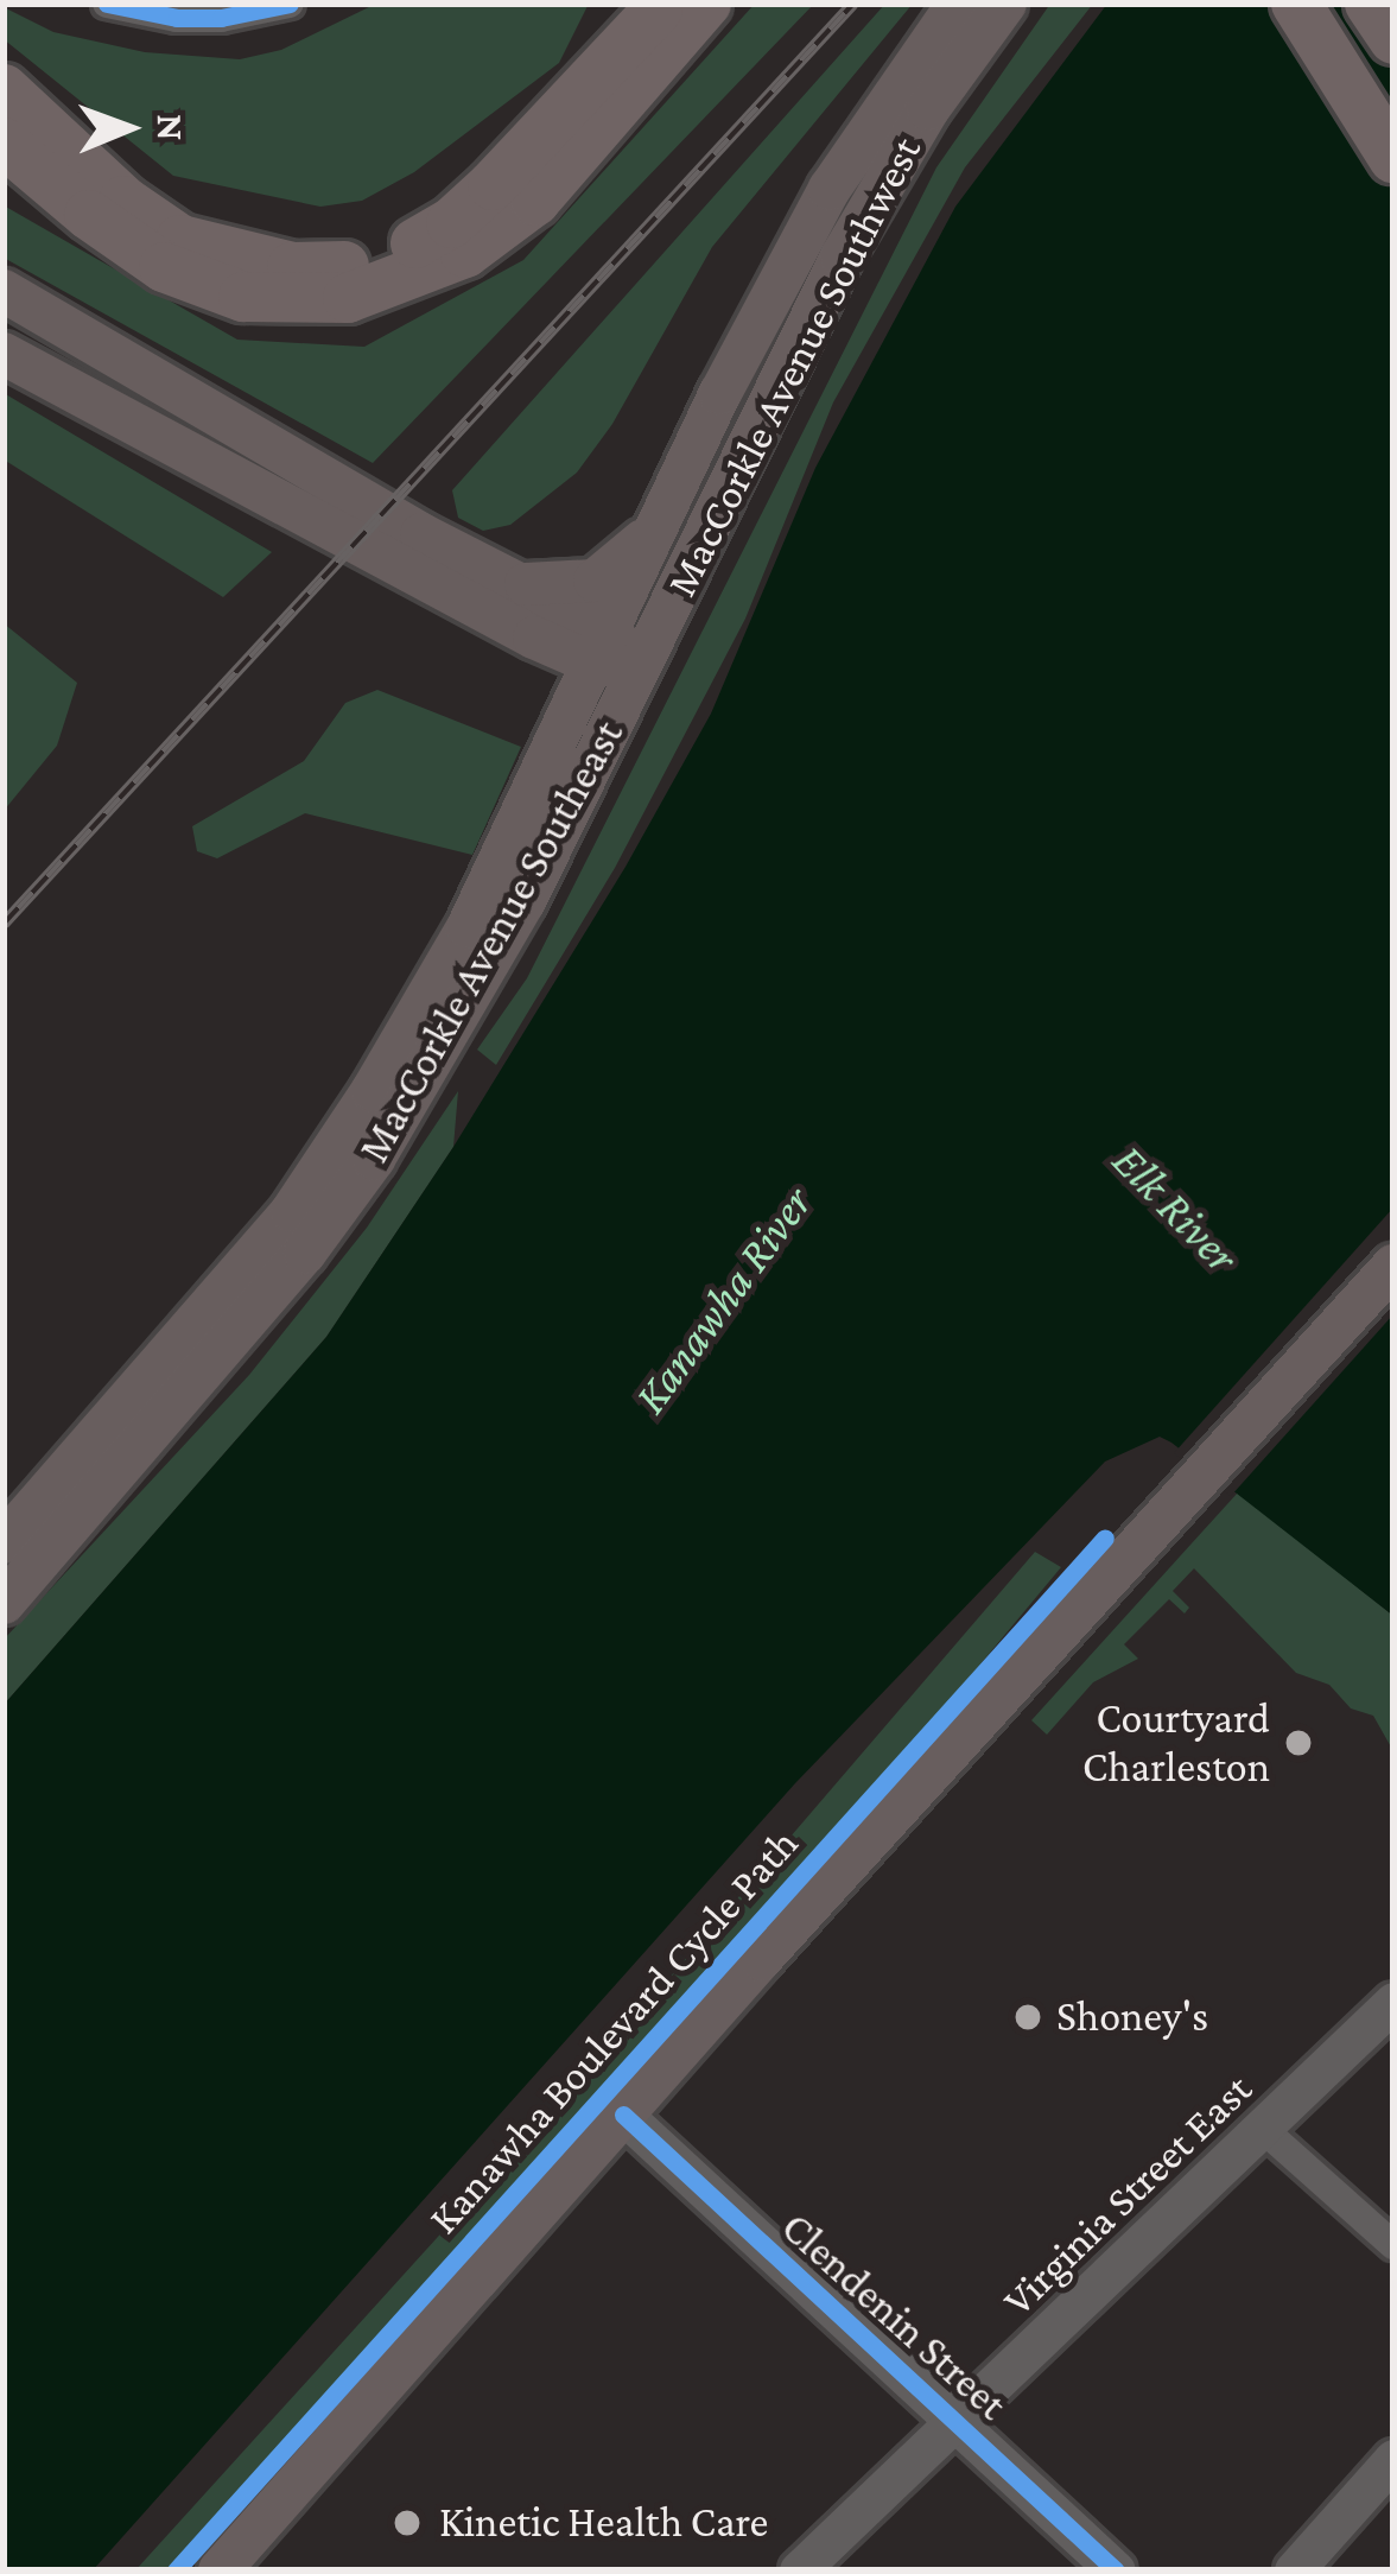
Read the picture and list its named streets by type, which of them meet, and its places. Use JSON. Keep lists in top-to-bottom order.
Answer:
{
  "streets": {
    "main road": [
      "MacCorkle Avenue Southwest",
      "MacCorkle Avenue Southeast",
      "Virginia Street East",
      "Clendenin Street"
    ],
    "cycle path": ["Kanawha Boulevard Cycle Path"]
  },
  "crossings": [
    ["MacCorkle Avenue Southwest", "MacCorkle Avenue Southeast"],
    ["Virginia Street East", "Clendenin Street"]
  ],
  "water": ["Elk River", "Kanawha River"],
  "places": ["Courtyard Charleston", "Shoney's", "Kinetic Health Care"],
  "north": "right"
}
